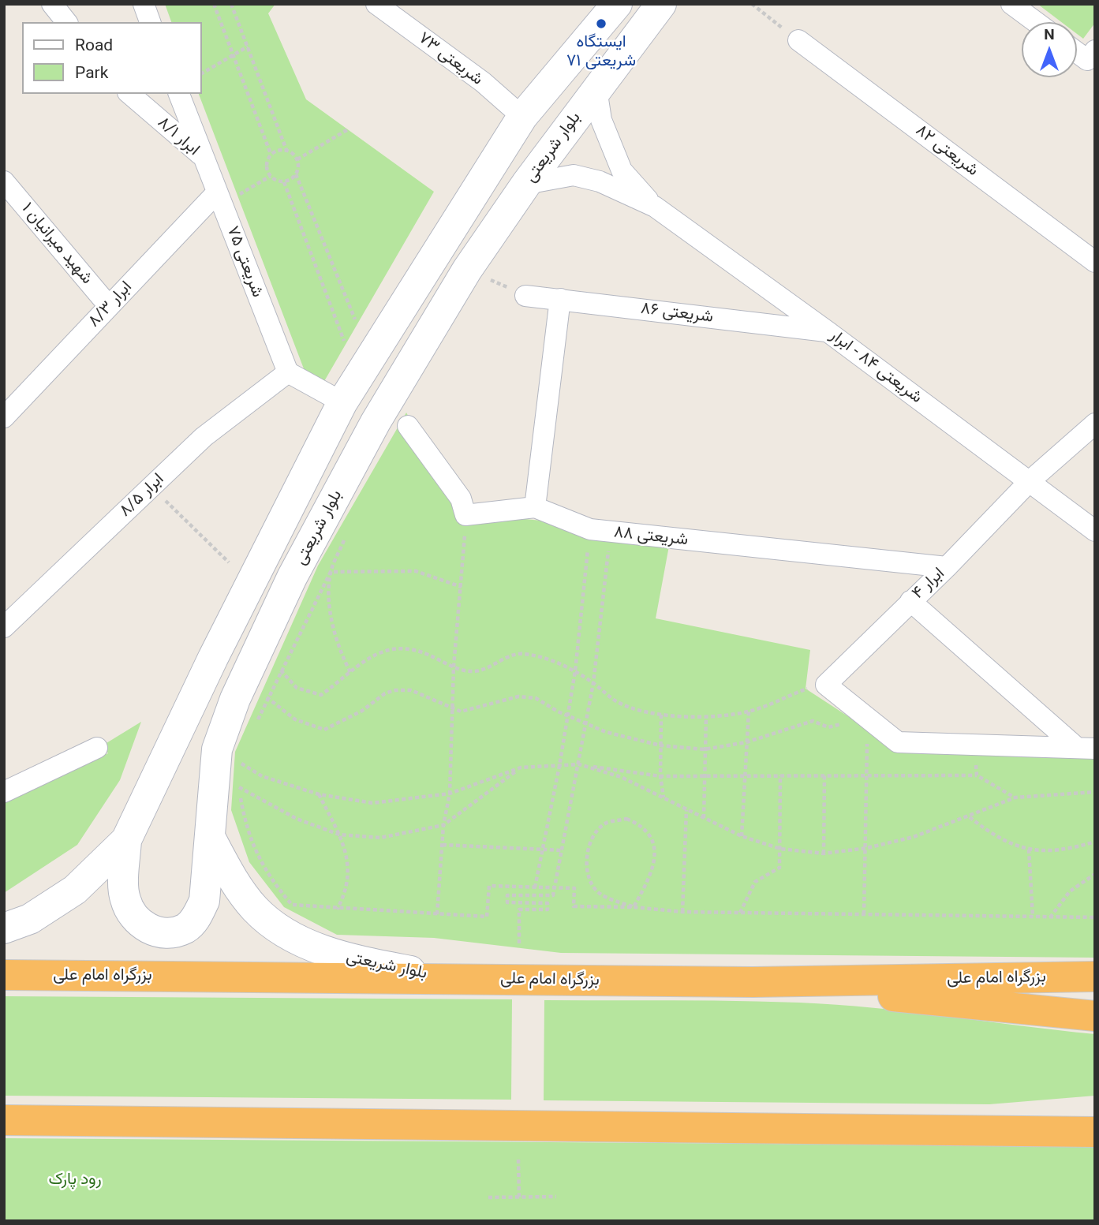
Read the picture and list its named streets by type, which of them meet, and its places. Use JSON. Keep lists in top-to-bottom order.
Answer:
{
  "streets": {
    "highway": ["بزرگراه امام علی"],
    "main road": ["بلوار شریعتی"],
    "street": [
      "شریعتی ۷۳",
      "ابرار ۸/۱",
      "شریعتی ۸۲",
      "شهید میرانیان ۱",
      "شریعتی ۷۵",
      "ابرار ۸/۳",
      "شریعتی ۸۶",
      "شریعتی ۸۴ - ابرار",
      "ابرار ۸/۵",
      "شریعتی ۸۸",
      "ابرار ۴"
    ]
  },
  "crossings": [
    ["شریعتی ۷۳", "بلوار شریعتی"],
    ["ابرار ۸/۱", "شریعتی ۷۵"],
    ["بلوار شریعتی", "بزرگراه امام علی"],
    ["شهید میرانیان ۱", "ابرار ۸/۳"],
    ["شریعتی ۷۵", "ابرار ۸/۳"],
    ["شریعتی ۷۵", "ابرار ۸/۵"],
    ["شریعتی ۸۶", "شریعتی ۸۴ - ابرار"],
    ["شریعتی ۸۴ - ابرار", "ابرار ۴"],
    ["شریعتی ۸۸", "ابرار ۴"]
  ],
  "parks": ["رود پارک"],
  "places": ["ایستگاه شریعتی ۷۱"],
  "legend": ["Road", "Park"],
  "north": "top"
}
